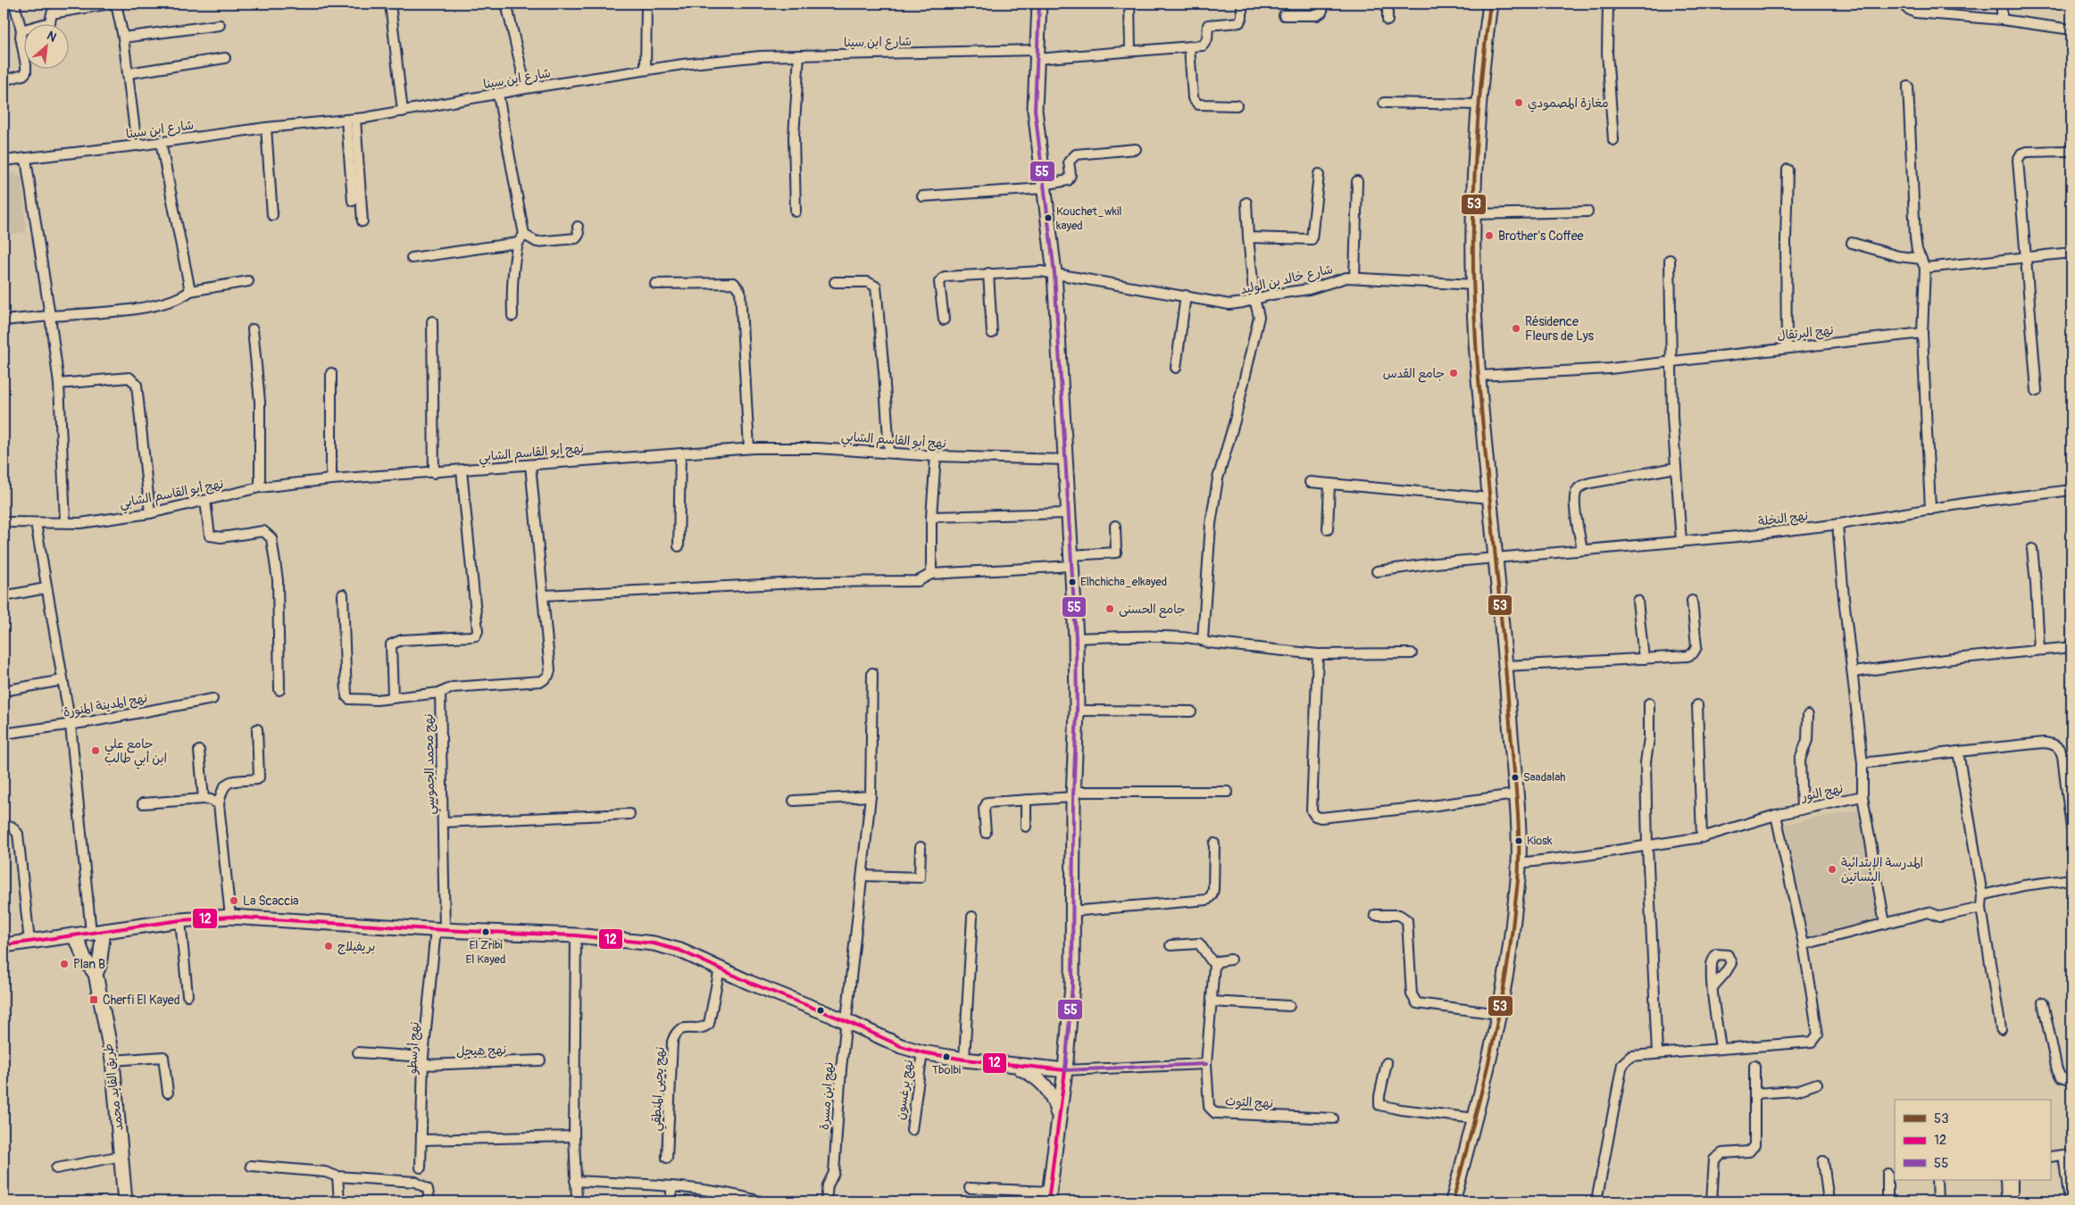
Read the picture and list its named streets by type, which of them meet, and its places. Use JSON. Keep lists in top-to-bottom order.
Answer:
{
  "streets": {
    "street": [
      "شارع ابن سينا",
      "شارع خالد بن الوليد",
      "نهج البرتقال",
      "نهج أبو القاسم الشابي",
      "نهج النخلة",
      "نهج المدينة المنورة",
      "نهج محمد الجموسي",
      "نهج النور",
      "نهج أرسطو",
      "نهج هيجل",
      "طريق القايد محمد",
      "نهج يحيى المنطقي",
      "نهج برغسون",
      "نهج ابن مسرة",
      "نهج التوت"
    ]
  },
  "crossings": [
    ["نهج النخلة", "نهج النور"],
    ["نهج محمد الجموسي", "نهج أرسطو"],
    ["نهج أرسطو", "نهج هيجل"]
  ],
  "places": {
    "other": [
      "مغازة المصمودي",
      "Kouchet_wkil kayed",
      "Brother's Coffee",
      "Résidence Fleurs de Lys",
      "جامع القدس",
      "Elhchicha_elkayed",
      "جامع الحسنى",
      "جامع علي ابن أبي طالب",
      "Saadalah",
      "Kiosk",
      "المدرسة الإبتدائية البساتين",
      "La Scaccia",
      "El Zribi El Kayed",
      "بريفيلاج",
      "Plan B",
      "Tbolbi"
    ],
    "transit": ["Cherfi El Kayed"]
  },
  "lines": ["transit line 53", "transit line 55", "transit line 12"],
  "legend": ["53", "12", "55"],
  "north": "top right"
}
